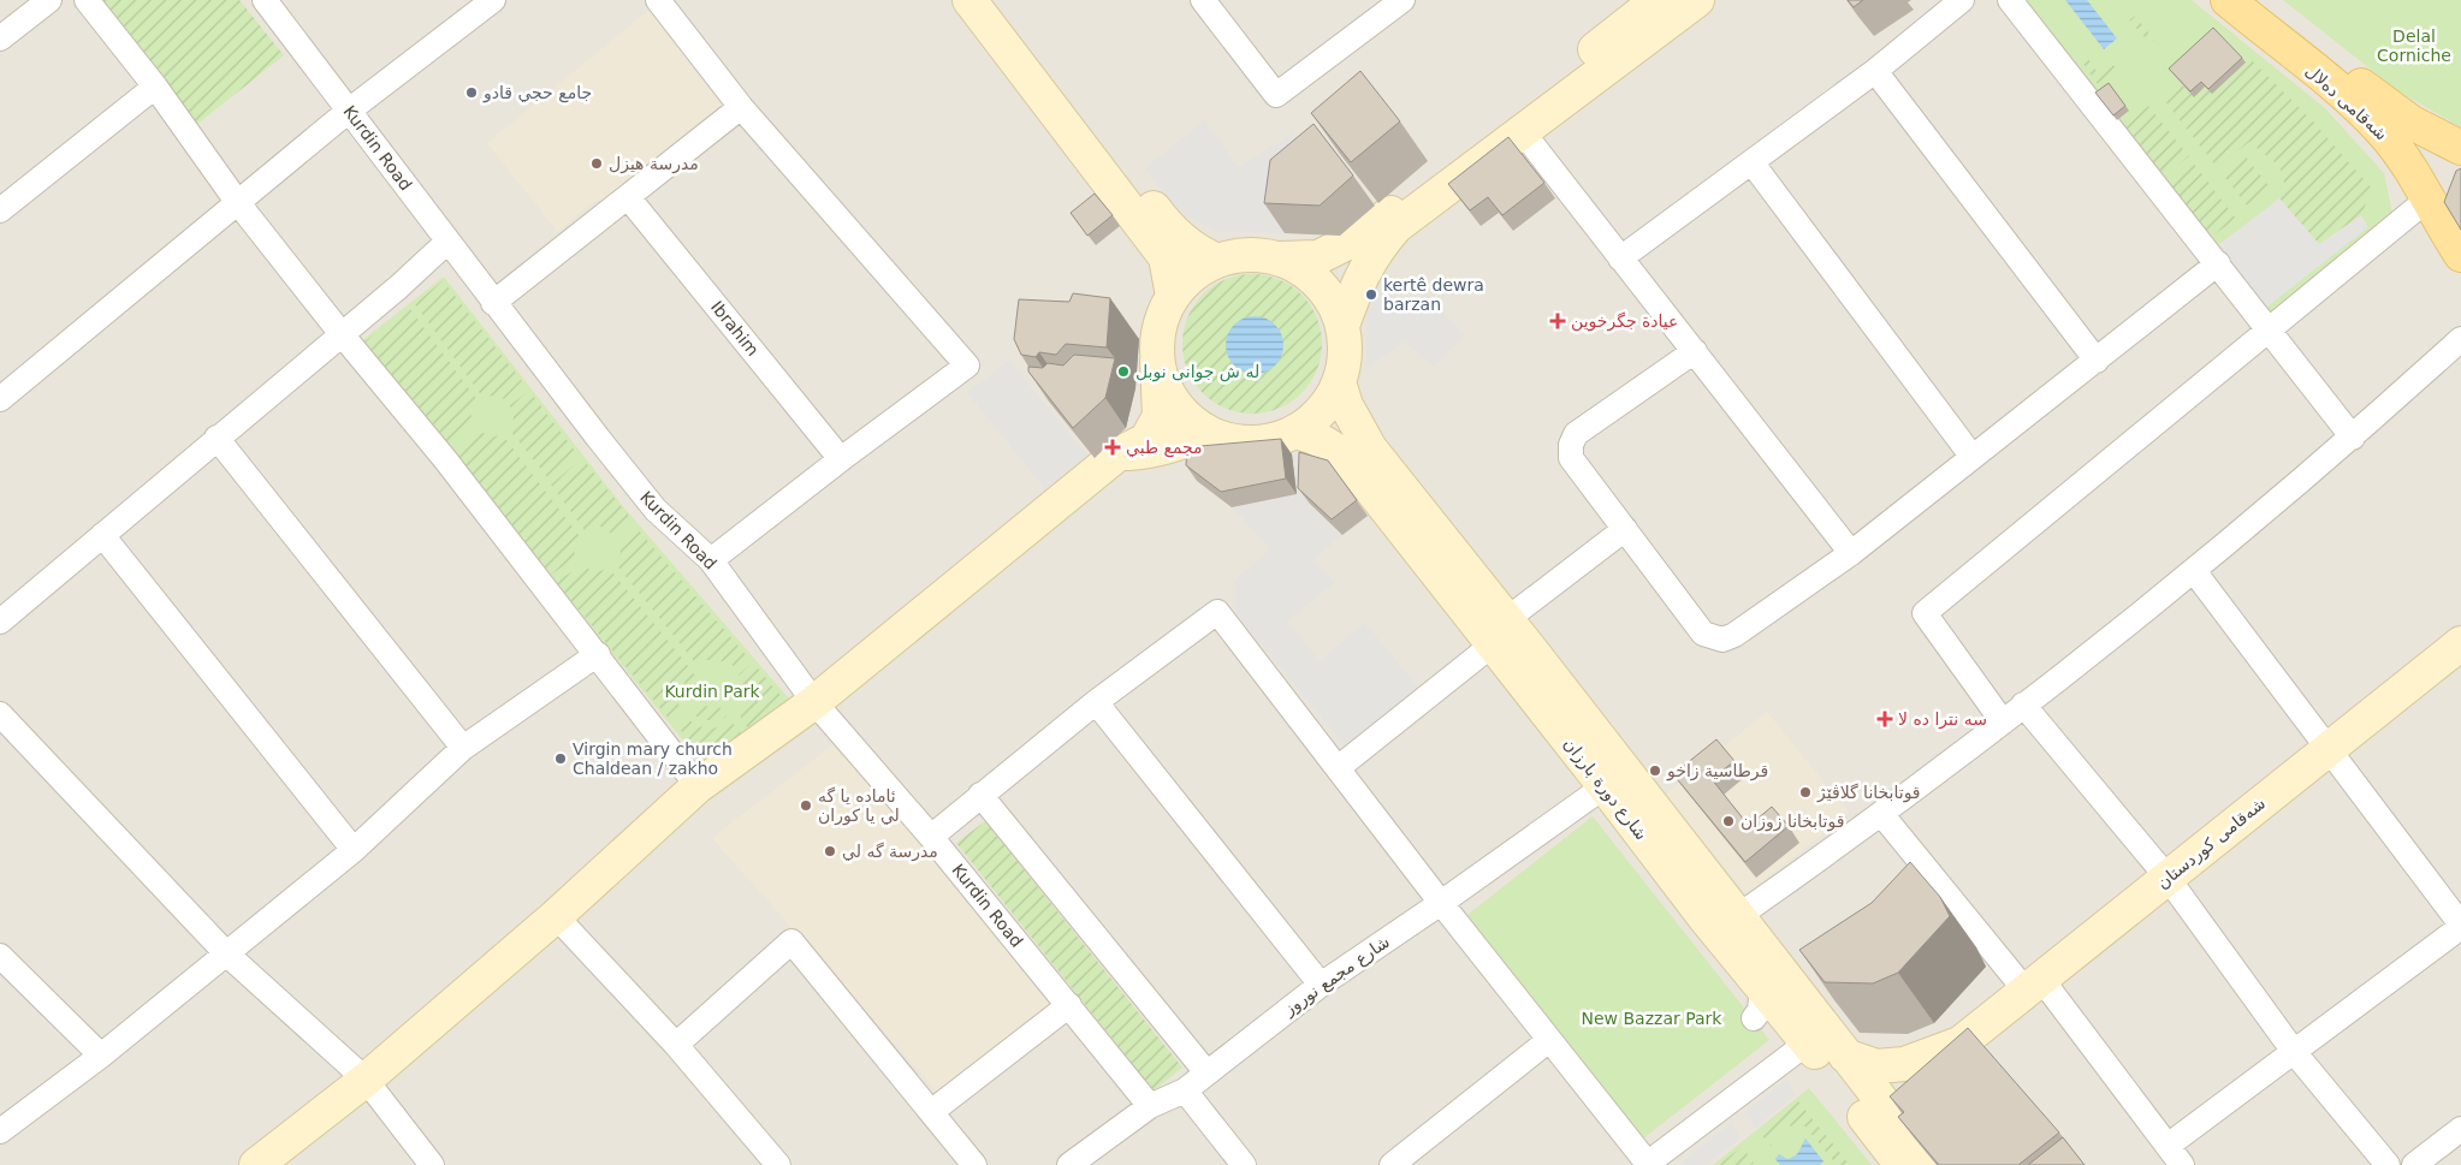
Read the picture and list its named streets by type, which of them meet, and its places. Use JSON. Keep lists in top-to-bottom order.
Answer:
{
  "streets": {
    "main road": ["شەقامی دەلال", "شارع دورة بارزان", "شەقامی کوردستان"],
    "street": ["Kurdin Road", "Ibrahim", "شارع مجمع نوروز"]
  },
  "crossings": [
    ["Kurdin Road", "شارع مجمع نوروز"],
    ["شارع دورة بارزان", "شەقامی کوردستان"],
    ["شارع دورة بارزان", "شارع مجمع نوروز"]
  ],
  "parks": ["Delal Corniche", "Kurdin Park", "New Bazzar Park"],
  "places": {
    "other": [
      "جامع حجي قادو",
      "مدرسة هيزل",
      "kertê dewra barzan",
      "له ش جوانى نوبل",
      "Virgin mary church Chaldean / zakho",
      "قرطاسية زاخو",
      "قوتابخانا گلاڤێژ",
      "ئاماده يا گه لي يا كوران",
      "قوتابخانا زوزان",
      "مدرسة گه لي"
    ],
    "health": ["عيادة جگرخوين", "مجمع طبي", "سه نترا ده لا"]
  }
}
